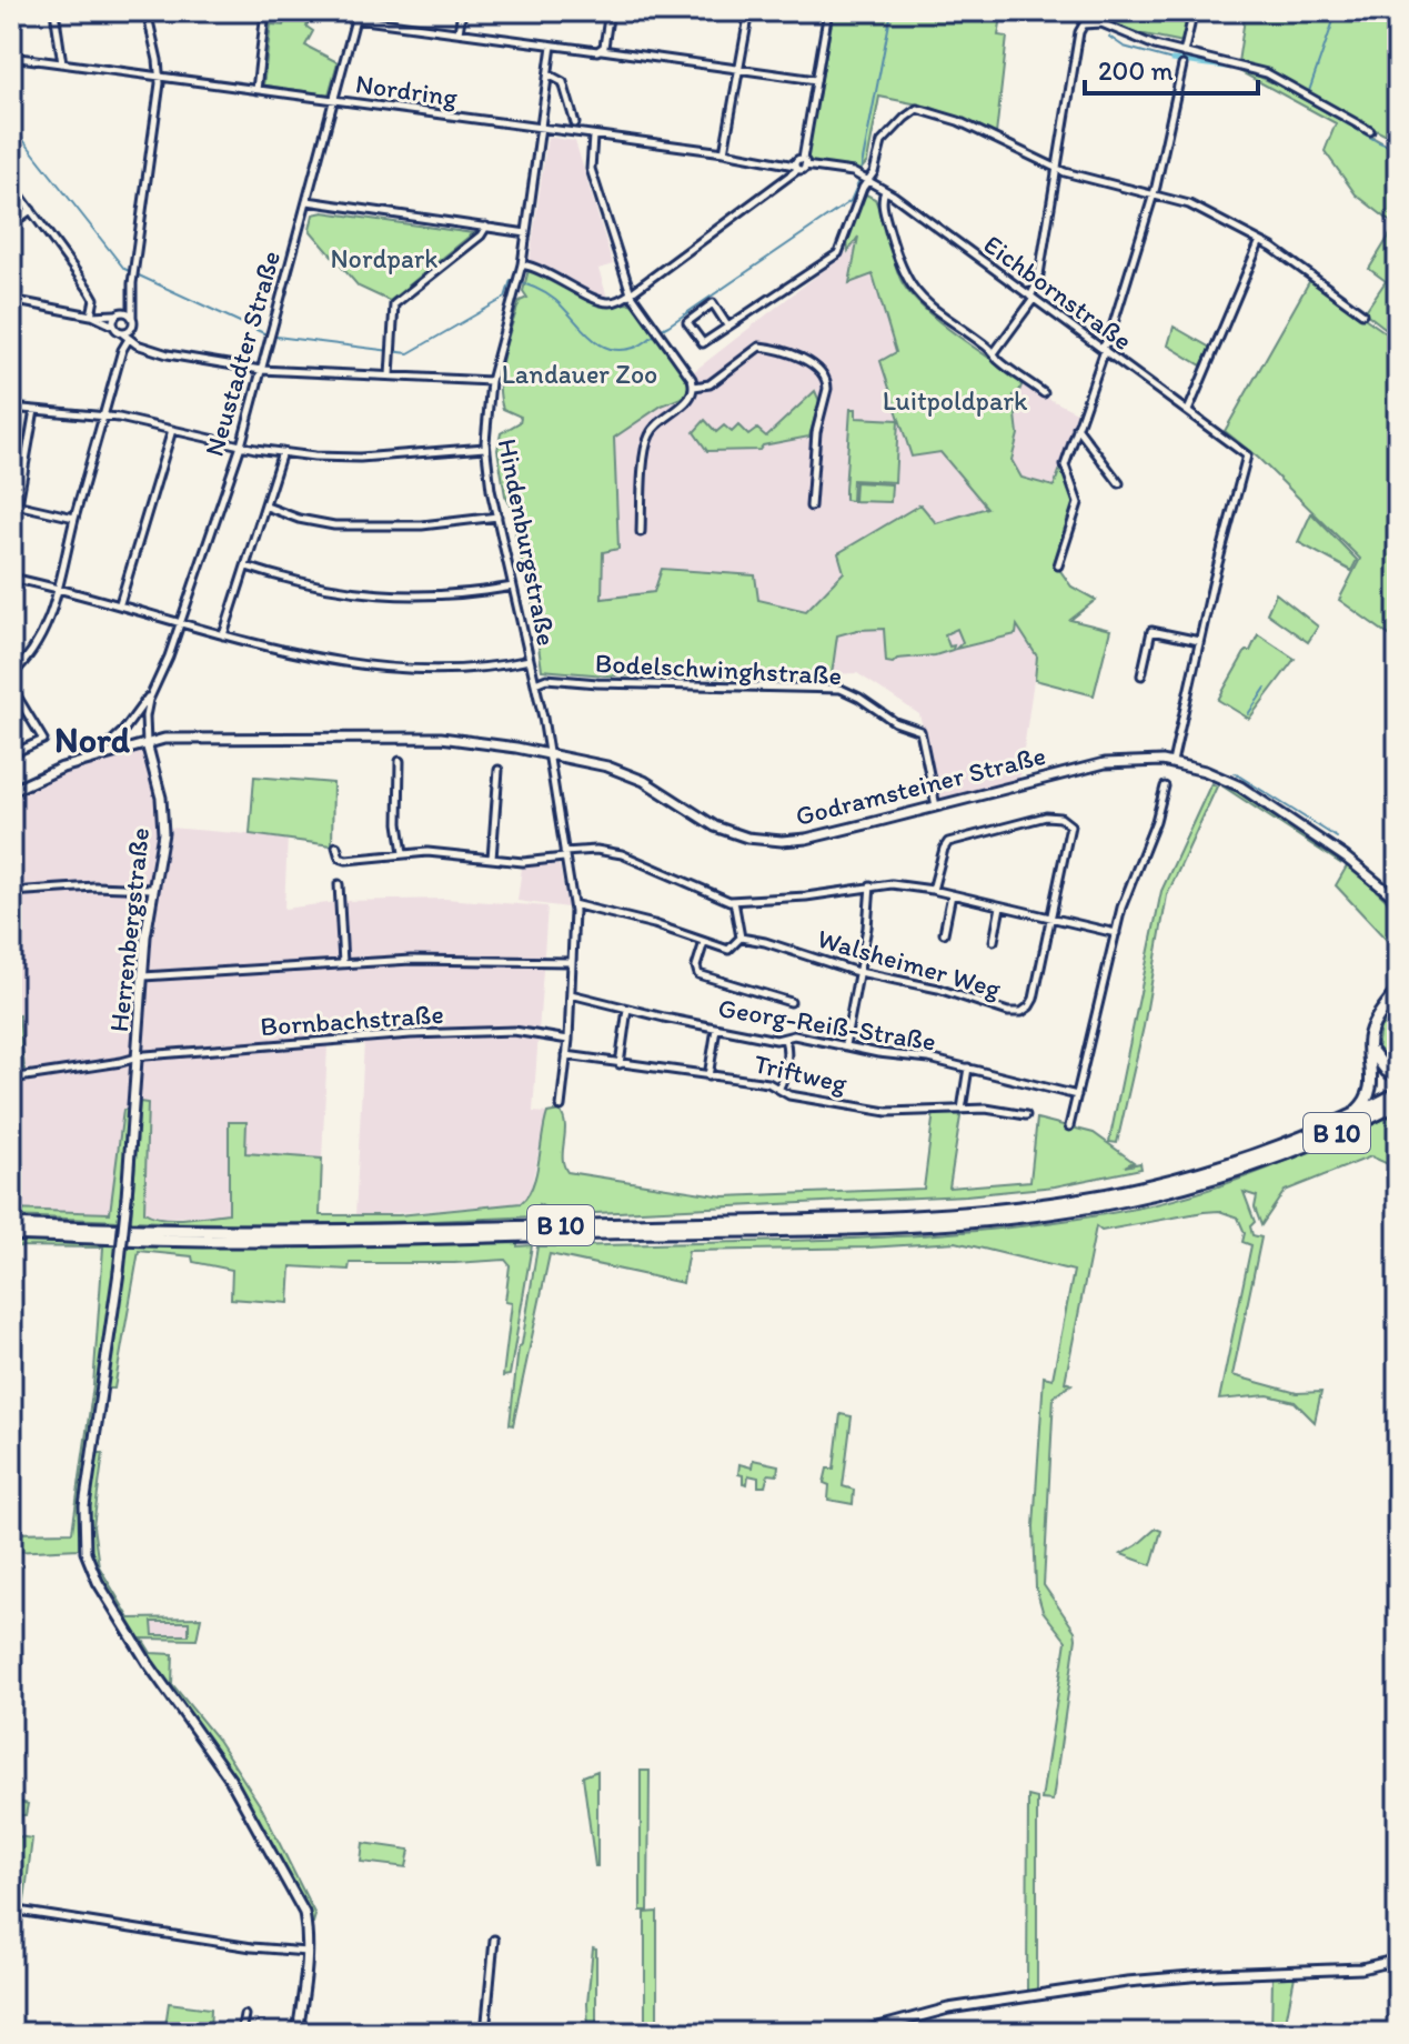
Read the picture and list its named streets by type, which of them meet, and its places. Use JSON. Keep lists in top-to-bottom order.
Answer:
{
  "streets": {
    "highway": ["B 10"],
    "street": [
      "Nordring",
      "Eichbornstraße",
      "Neustadter Straße",
      "Hindenburgstraße",
      "Bodelschwinghstraße",
      "Godramsteiner Straße",
      "Herrenbergstraße",
      "Walsheimer Weg",
      "Bornbachstraße",
      "Georg-Reiß-Straße",
      "Triftweg"
    ]
  },
  "crossings": [
    ["Nordring", "Neustadter Straße"],
    ["Nordring", "Hindenburgstraße"],
    ["Neustadter Straße", "Godramsteiner Straße"],
    ["Neustadter Straße", "Herrenbergstraße"],
    ["Hindenburgstraße", "Bodelschwinghstraße"],
    ["Hindenburgstraße", "Godramsteiner Straße"],
    ["Hindenburgstraße", "Bornbachstraße"],
    ["Hindenburgstraße", "Georg-Reiß-Straße"],
    ["Hindenburgstraße", "Triftweg"],
    ["Bodelschwinghstraße", "Godramsteiner Straße"],
    ["Godramsteiner Straße", "Herrenbergstraße"],
    ["Herrenbergstraße", "Bornbachstraße"]
  ],
  "districts": ["Nord"],
  "parks": ["Nordpark", "Landauer Zoo", "Luitpoldpark"],
  "scale_bar": "200 m"
}
